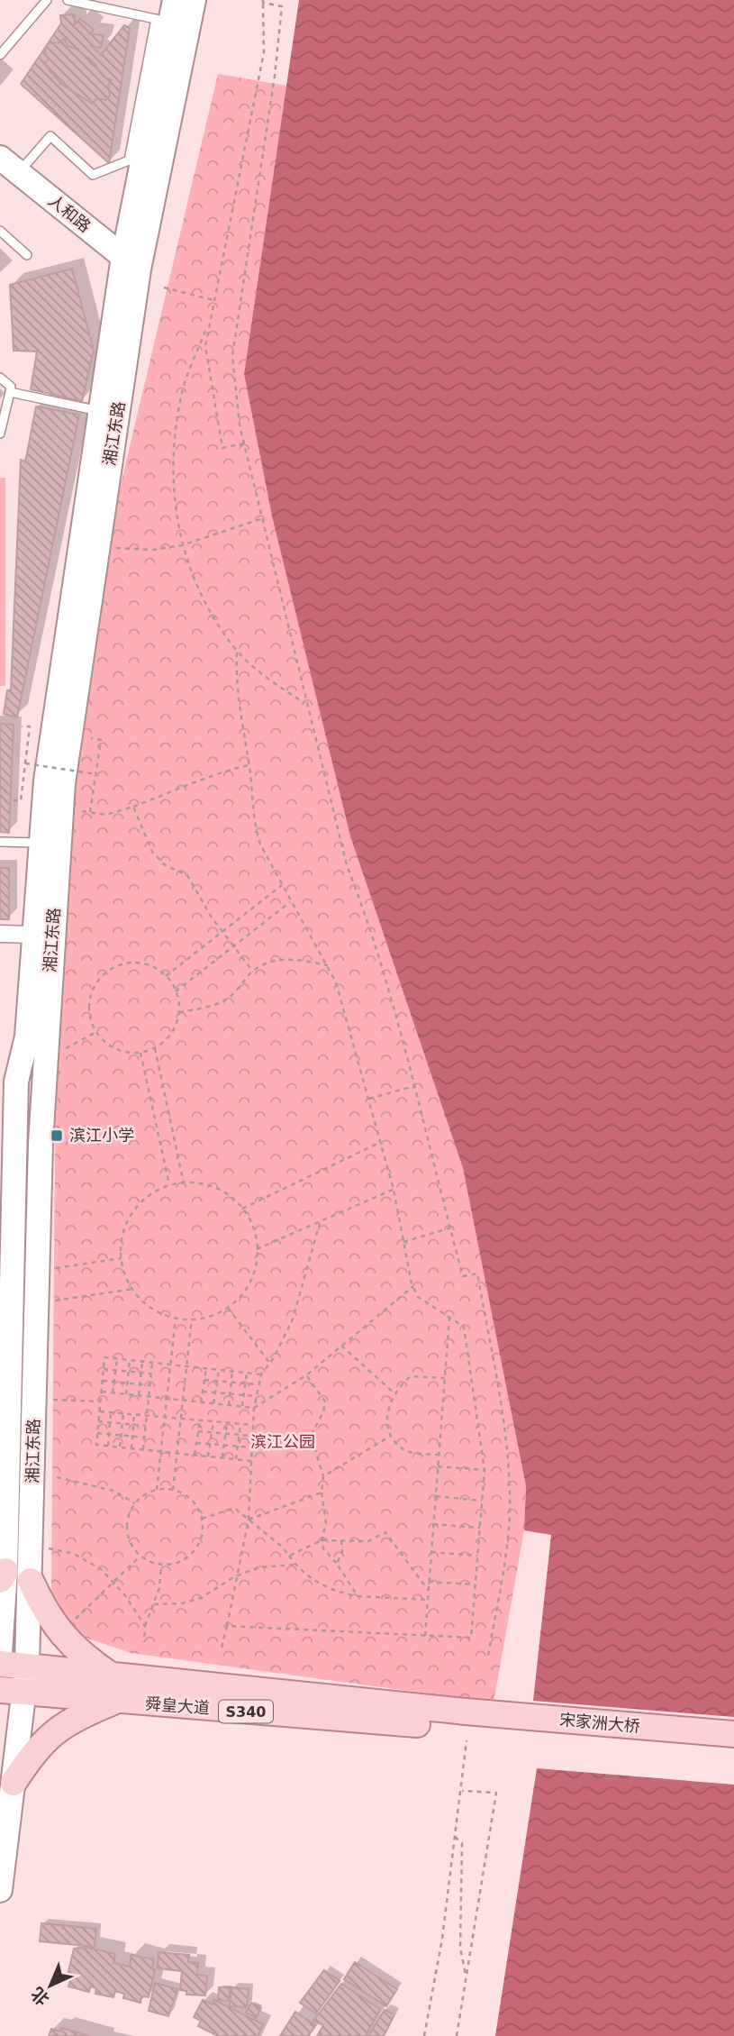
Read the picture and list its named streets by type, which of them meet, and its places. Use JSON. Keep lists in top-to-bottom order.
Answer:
{
  "streets": {
    "main road": [
      "人和路",
      "湘江东路",
      "舜皇大道",
      "S340",
      "宋家洲大桥"
    ]
  },
  "crossings": [
    ["人和路", "湘江东路"],
    ["湘江东路", "舜皇大道"],
    ["舜皇大道", "宋家洲大桥"]
  ],
  "parks": ["滨江公园"],
  "places": {
    "transit": ["滨江小学"]
  },
  "north": "bottom left"
}
